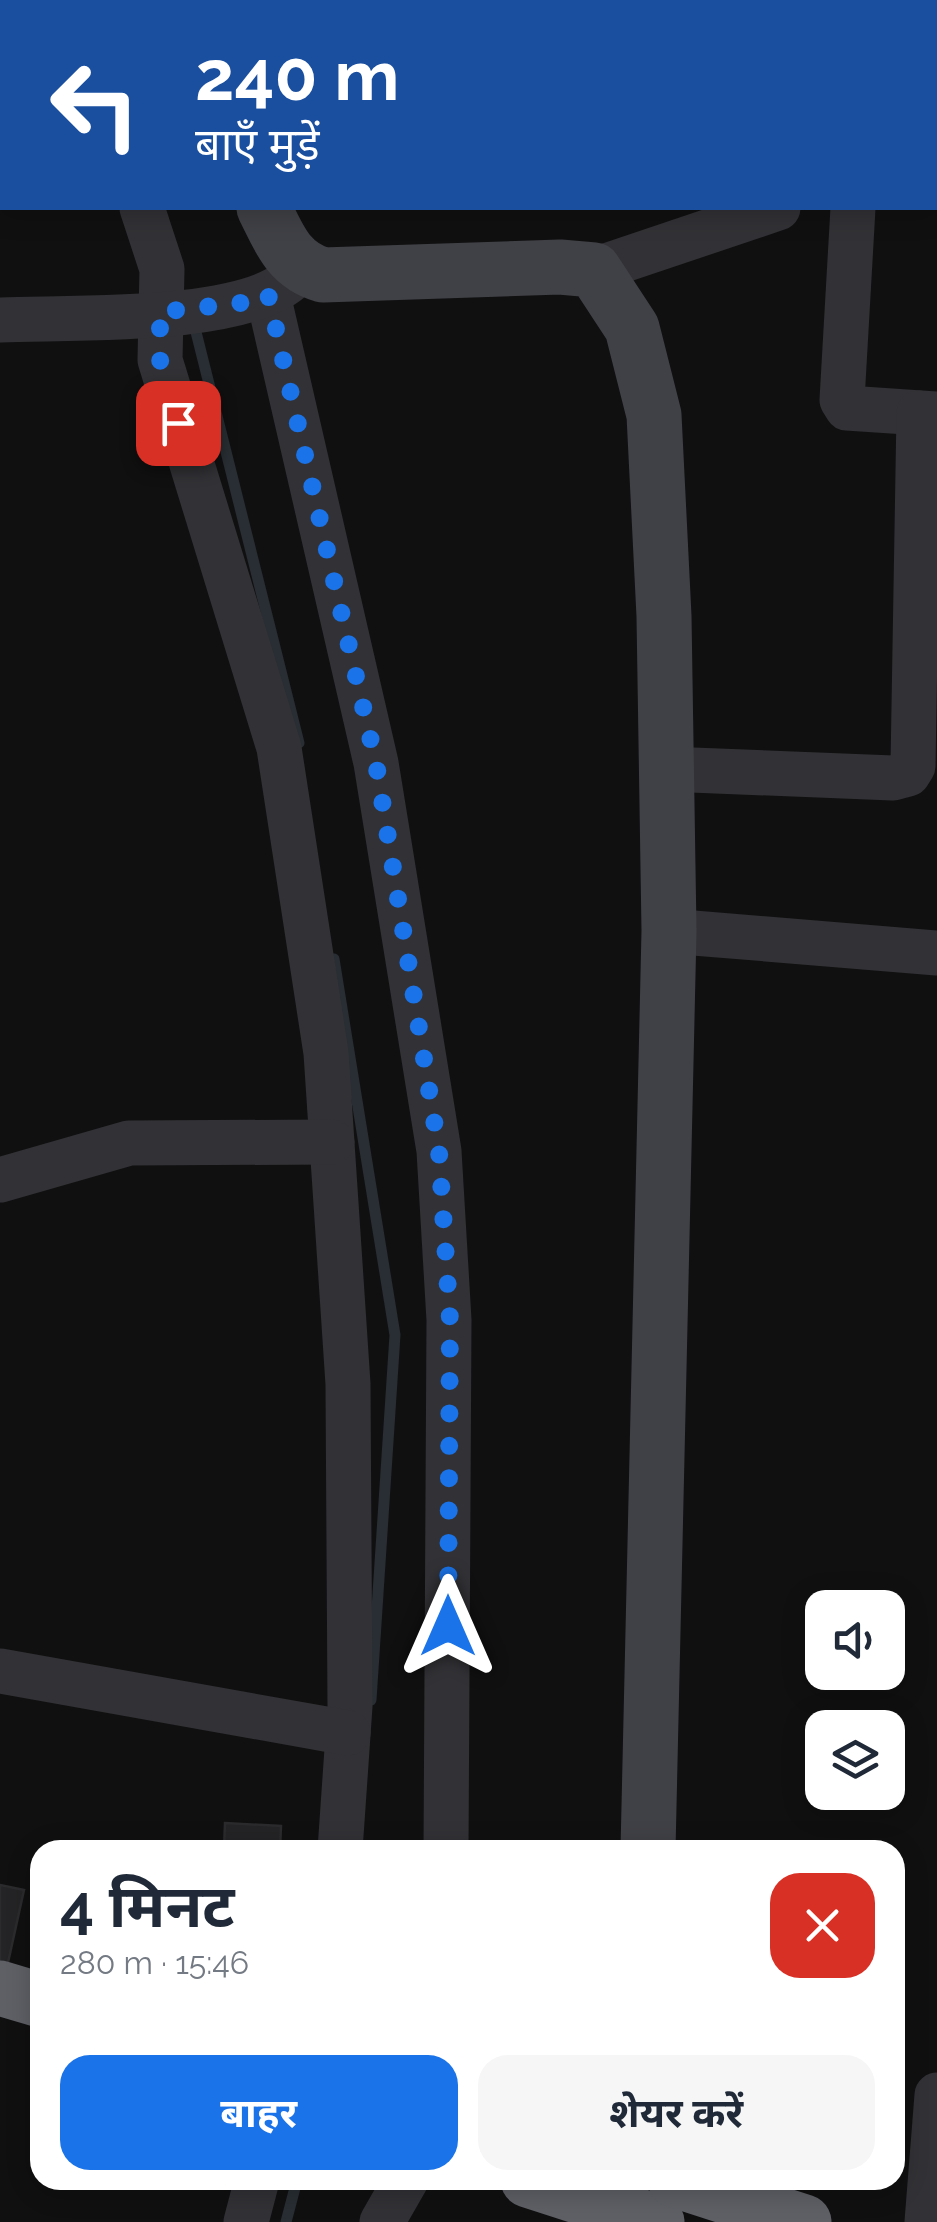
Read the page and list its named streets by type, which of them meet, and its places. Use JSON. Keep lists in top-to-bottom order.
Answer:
{
  "page": {
    "turn": ["240 m", "बाएँ मुड़ें"],
    "heading": ["4 मिनट", "280 m · 15:46"],
    "buttons": ["बाहर", "शेयर करें"]
  }
}
